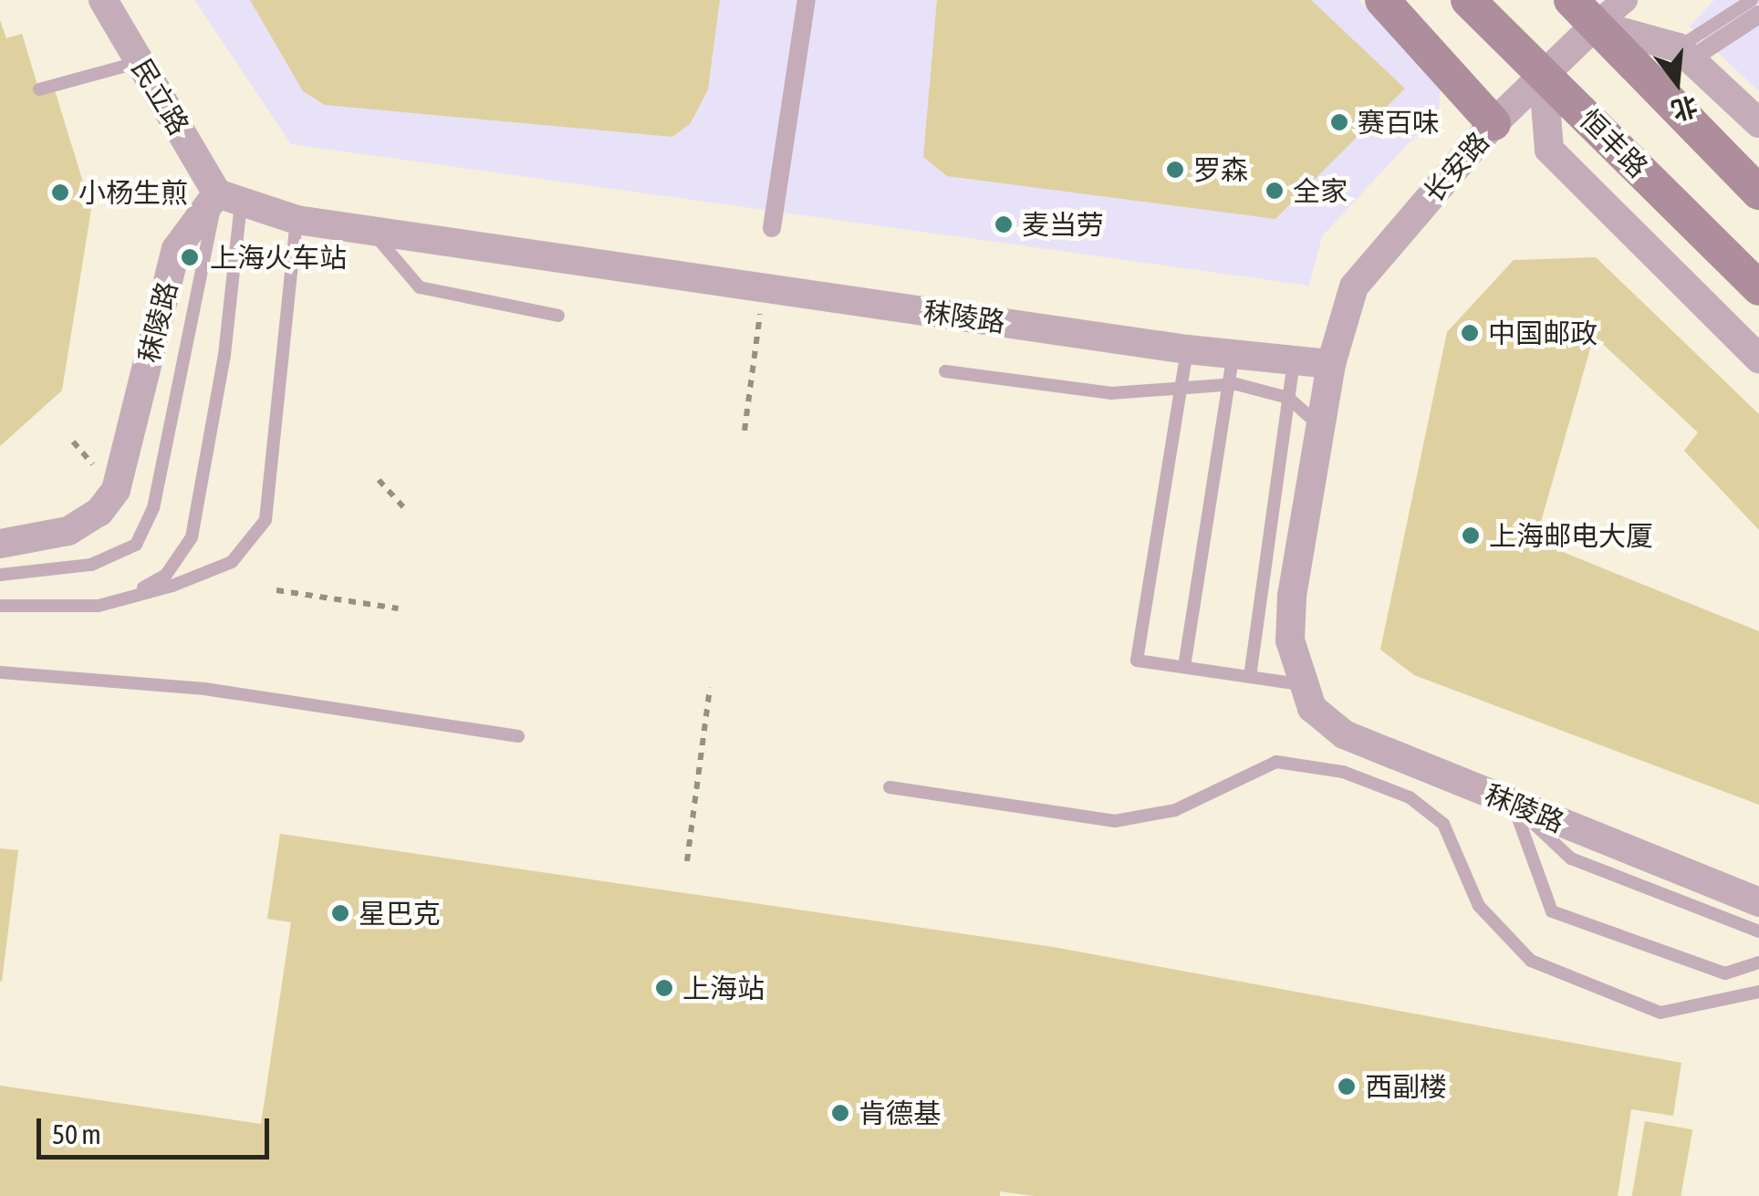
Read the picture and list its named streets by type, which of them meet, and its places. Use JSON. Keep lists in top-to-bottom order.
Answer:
{
  "streets": {
    "main road": ["恒丰路"],
    "street": ["民立路", "长安路", "秣陵路"]
  },
  "crossings": [
    ["民立路", "秣陵路"],
    ["恒丰路", "长安路"],
    ["长安路", "秣陵路"]
  ],
  "places": [
    "赛百味",
    "罗森",
    "全家",
    "小杨生煎",
    "麦当劳",
    "上海火车站",
    "中国邮政",
    "上海邮电大厦",
    "星巴克",
    "上海站",
    "西副楼",
    "肯德基"
  ],
  "scale_bar": "50 m",
  "north": "bottom"
}
